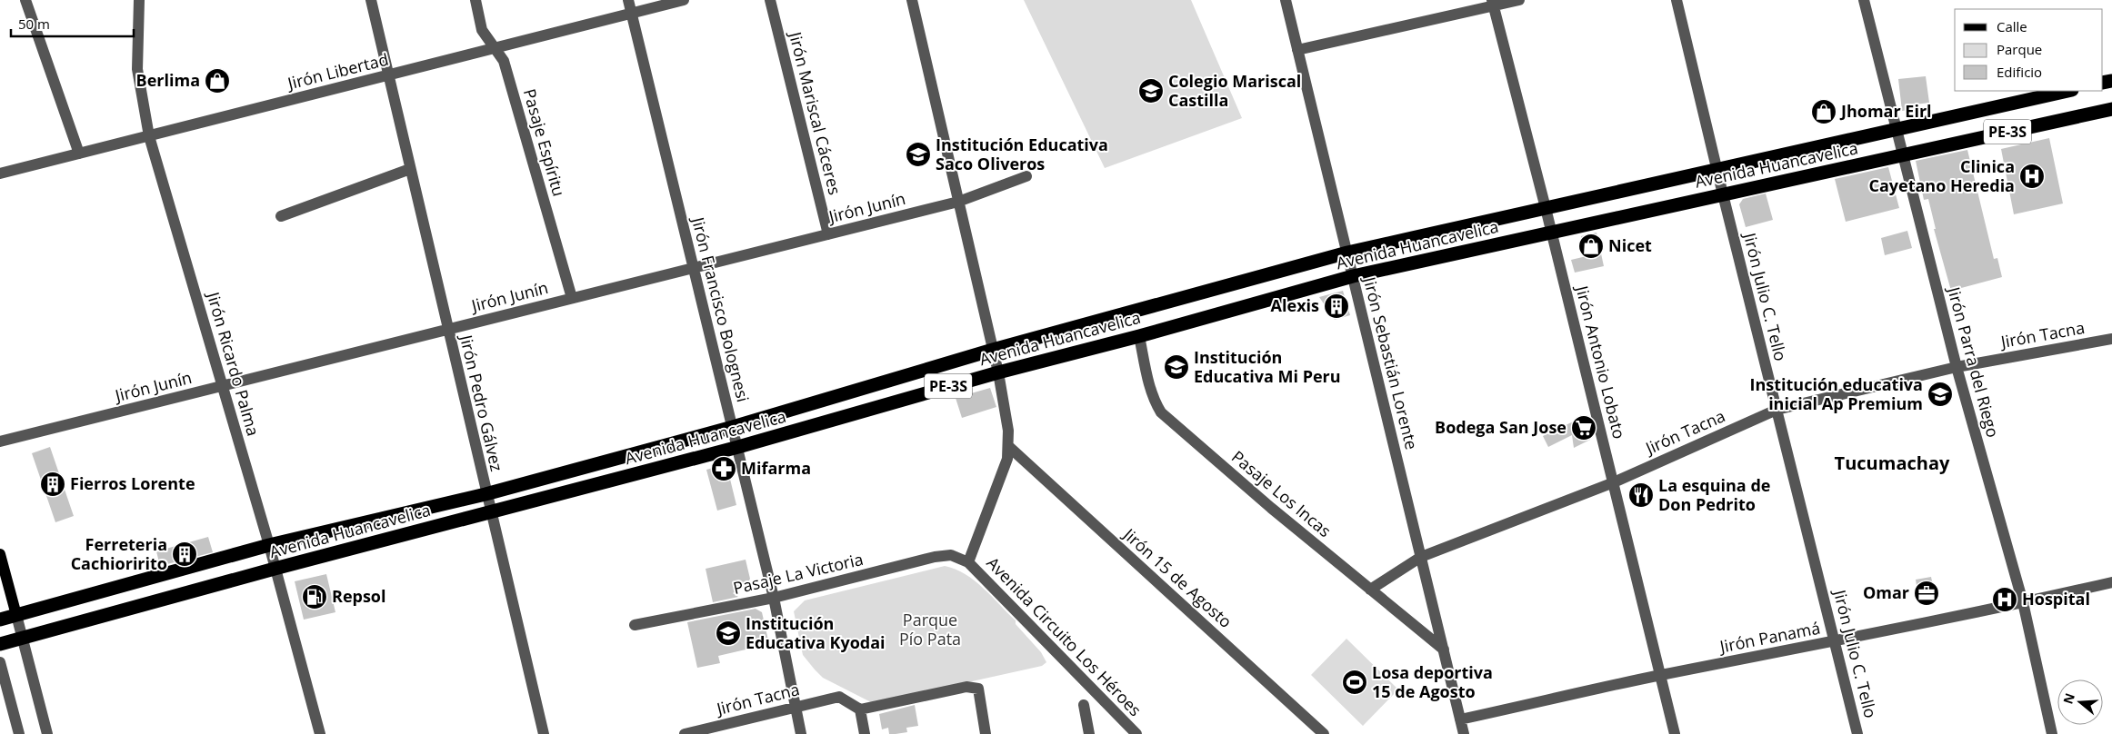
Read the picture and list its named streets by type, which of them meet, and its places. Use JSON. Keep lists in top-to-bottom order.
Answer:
{
  "streets": {
    "highway": ["PE-3S", "Avenida Huancavelica"],
    "street": [
      "Jirón Libertad",
      "Jirón Mariscal Cáceres",
      "Pasaje Espíritu",
      "Jirón Junín",
      "Jirón Julio C. Tello",
      "Jirón Francisco Bolognesi",
      "Jirón Tacna",
      "Jirón Antonio Lobato",
      "Jirón Parra del Riego",
      "Jirón Sebastián Lorente",
      "Jirón Ricardo Palma",
      "Jirón Pedro Gálvez",
      "Pasaje Los Incas",
      "Pasaje La Victoria",
      "Jirón 15 de Agosto",
      "Avenida Circuito Los Héroes",
      "Jirón Panamá"
    ]
  },
  "crossings": [
    ["Jirón Libertad", "Pasaje Espíritu"],
    ["Jirón Libertad", "Jirón Francisco Bolognesi"],
    ["Jirón Libertad", "Jirón Ricardo Palma"],
    ["Jirón Libertad", "Jirón Pedro Gálvez"],
    ["Jirón Mariscal Cáceres", "Jirón Junín"],
    ["Pasaje Espíritu", "Jirón Junín"],
    ["Avenida Huancavelica", "Jirón Julio C. Tello"],
    ["Avenida Huancavelica", "Jirón Francisco Bolognesi"],
    ["Avenida Huancavelica", "Jirón Antonio Lobato"],
    ["Avenida Huancavelica", "Jirón Parra del Riego"],
    ["Avenida Huancavelica", "Jirón Sebastián Lorente"],
    ["Avenida Huancavelica", "Jirón Ricardo Palma"],
    ["Avenida Huancavelica", "Jirón Pedro Gálvez"],
    ["Avenida Huancavelica", "Pasaje Los Incas"],
    ["Jirón Junín", "Jirón Francisco Bolognesi"],
    ["Jirón Junín", "Jirón Ricardo Palma"],
    ["Jirón Junín", "Jirón Pedro Gálvez"],
    ["Jirón Julio C. Tello", "Jirón Tacna"],
    ["Jirón Julio C. Tello", "Jirón Panamá"],
    ["Jirón Francisco Bolognesi", "Jirón Tacna"],
    ["Jirón Francisco Bolognesi", "Pasaje La Victoria"],
    ["Jirón Tacna", "Jirón Antonio Lobato"],
    ["Jirón Tacna", "Jirón Parra del Riego"],
    ["Jirón Tacna", "Jirón Sebastián Lorente"],
    ["Jirón Tacna", "Pasaje Los Incas"],
    ["Jirón Antonio Lobato", "Jirón Panamá"],
    ["Jirón Parra del Riego", "Jirón Panamá"],
    ["Jirón Sebastián Lorente", "Pasaje Los Incas"],
    ["Jirón Sebastián Lorente", "Jirón Panamá"],
    ["Pasaje La Victoria", "Avenida Circuito Los Héroes"]
  ],
  "districts": ["Tucumachay"],
  "parks": ["Parque Pío Pata"],
  "places": {
    "shop": ["Berlima", "Jhomar Eirl", "Nicet"],
    "school or university": [
      "Colegio Mariscal Castilla",
      "Institución Educativa Saco Oliveros",
      "Institución Educativa Mi Peru",
      "Institución educativa inicial Ap Premium",
      "Institución Educativa Kyodai"
    ],
    "hospital": ["Clinica Cayetano Heredia", "Hospital"],
    "building": ["Alexis", "Fierros Lorente", "Ferreteria Cachioririto"],
    "supermarket": ["Bodega San Jose"],
    "pharmacy": ["Mifarma"],
    "restaurant": ["La esquina de Don Pedrito"],
    "office": ["Omar"],
    "fuel station": ["Repsol"],
    "sports": ["Losa deportiva 15 de Agosto"]
  },
  "legend": ["Calle", "Parque", "Edificio"],
  "scale_bar": "50 m",
  "north": "left"
}
